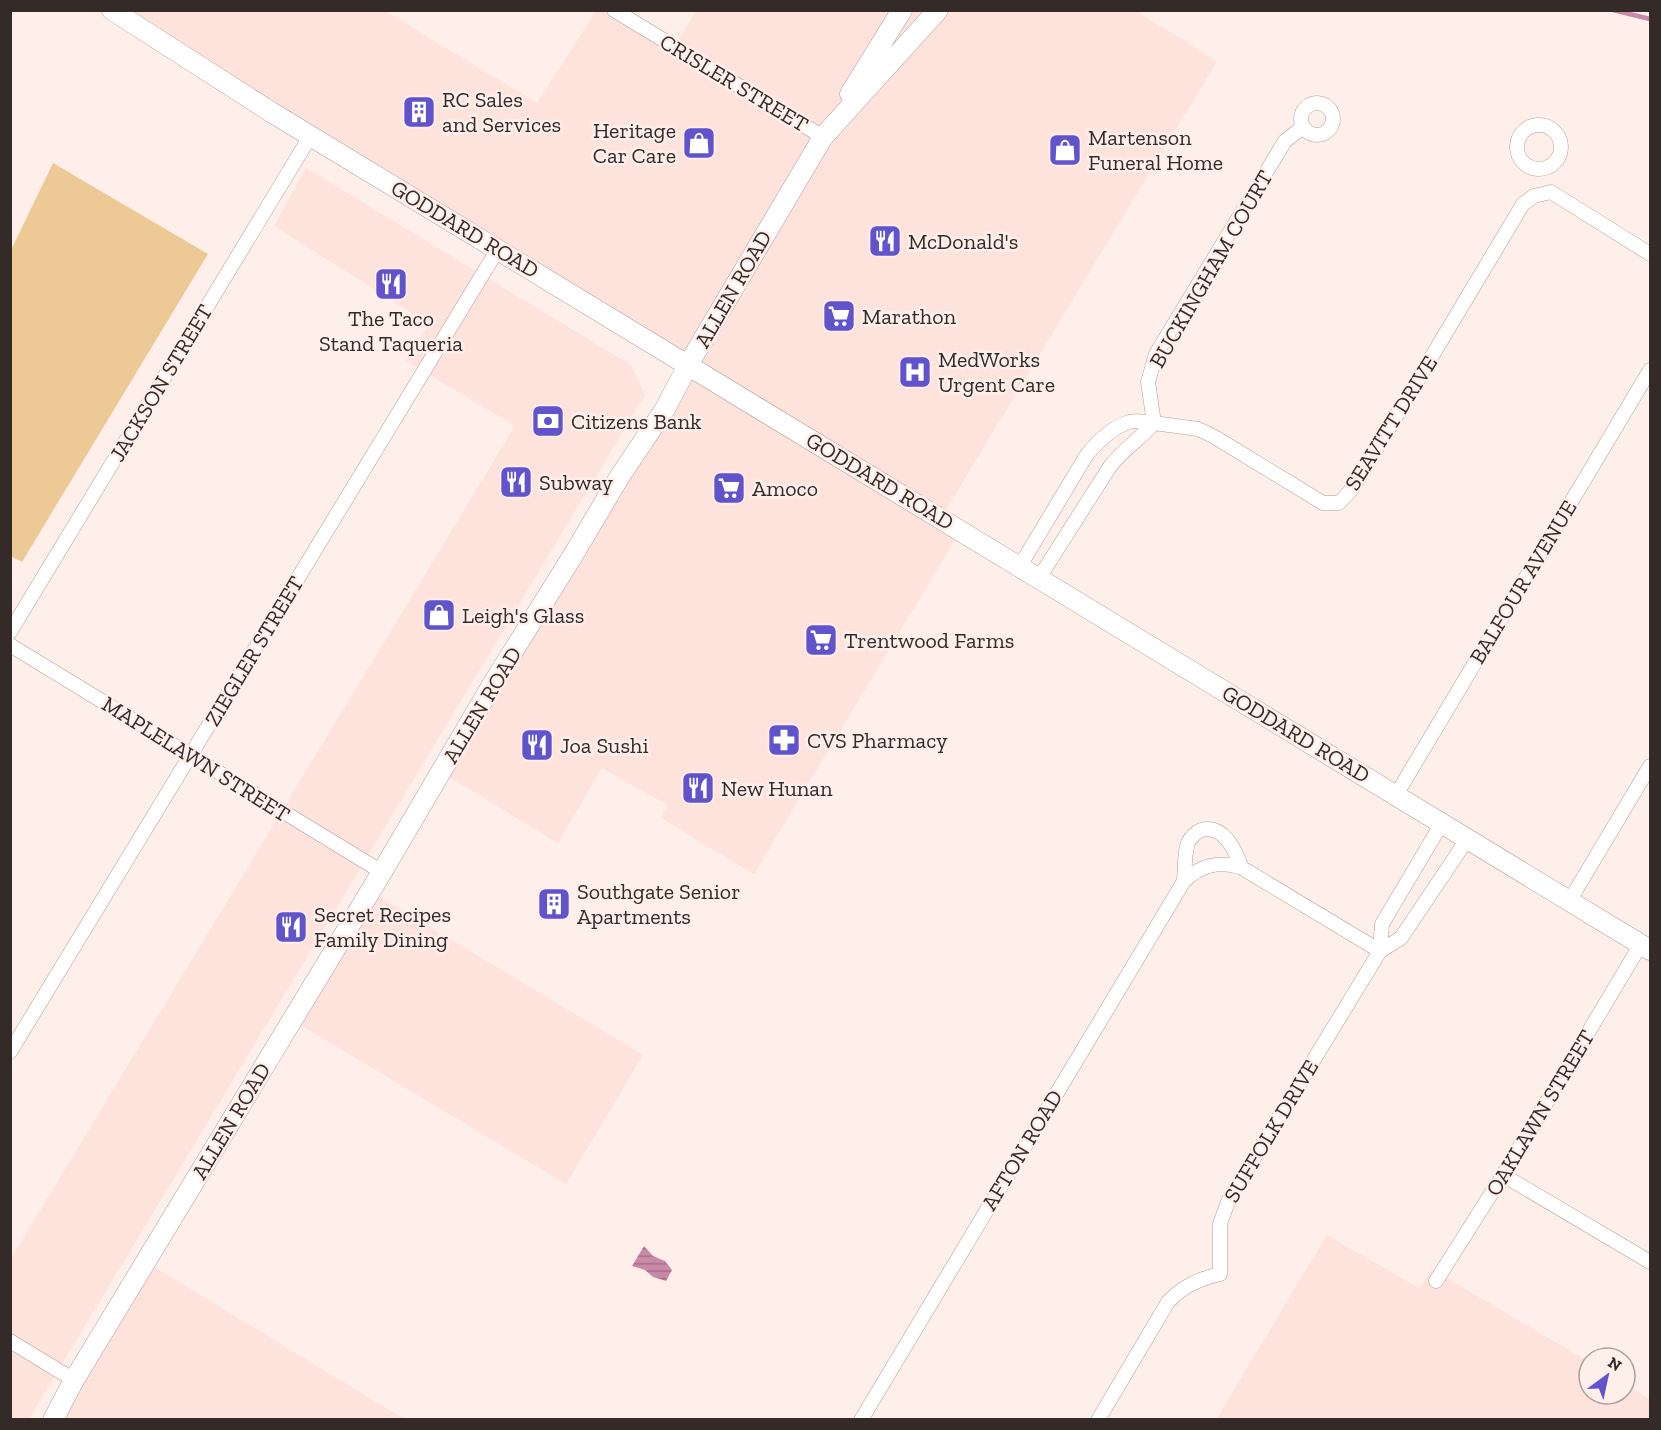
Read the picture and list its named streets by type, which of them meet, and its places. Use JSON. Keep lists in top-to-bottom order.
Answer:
{
  "streets": {
    "main road": ["GODDARD ROAD", "ALLEN ROAD"],
    "street": [
      "CRISLER STREET",
      "BUCKINGHAM COURT",
      "JACKSON STREET",
      "SEAVITT DRIVE",
      "BALFOUR AVENUE",
      "ZIEGLER STREET",
      "MAPLELAWN STREET",
      "OAKLAWN STREET",
      "SUFFOLK DRIVE",
      "AFTON ROAD"
    ]
  },
  "crossings": [
    ["CRISLER STREET", "ALLEN ROAD"],
    ["GODDARD ROAD", "ALLEN ROAD"],
    ["GODDARD ROAD", "JACKSON STREET"],
    ["GODDARD ROAD", "BALFOUR AVENUE"],
    ["GODDARD ROAD", "ZIEGLER STREET"],
    ["GODDARD ROAD", "OAKLAWN STREET"],
    ["GODDARD ROAD", "SUFFOLK DRIVE"],
    ["BUCKINGHAM COURT", "SEAVITT DRIVE"],
    ["ALLEN ROAD", "MAPLELAWN STREET"],
    ["ZIEGLER STREET", "MAPLELAWN STREET"]
  ],
  "places": {
    "building": ["RC Sales and Services", "Southgate Senior Apartments"],
    "shop": ["Heritage Car Care", "Martenson Funeral Home", "Leigh's Glass"],
    "restaurant": [
      "McDonald's",
      "The Taco Stand Taqueria",
      "Subway",
      "Joa Sushi",
      "New Hunan",
      "Secret Recipes Family Dining"
    ],
    "supermarket": ["Marathon", "Amoco", "Trentwood Farms"],
    "hospital": ["MedWorks Urgent Care"],
    "bank": ["Citizens Bank"],
    "pharmacy": ["CVS Pharmacy"]
  },
  "north": "top right"
}
